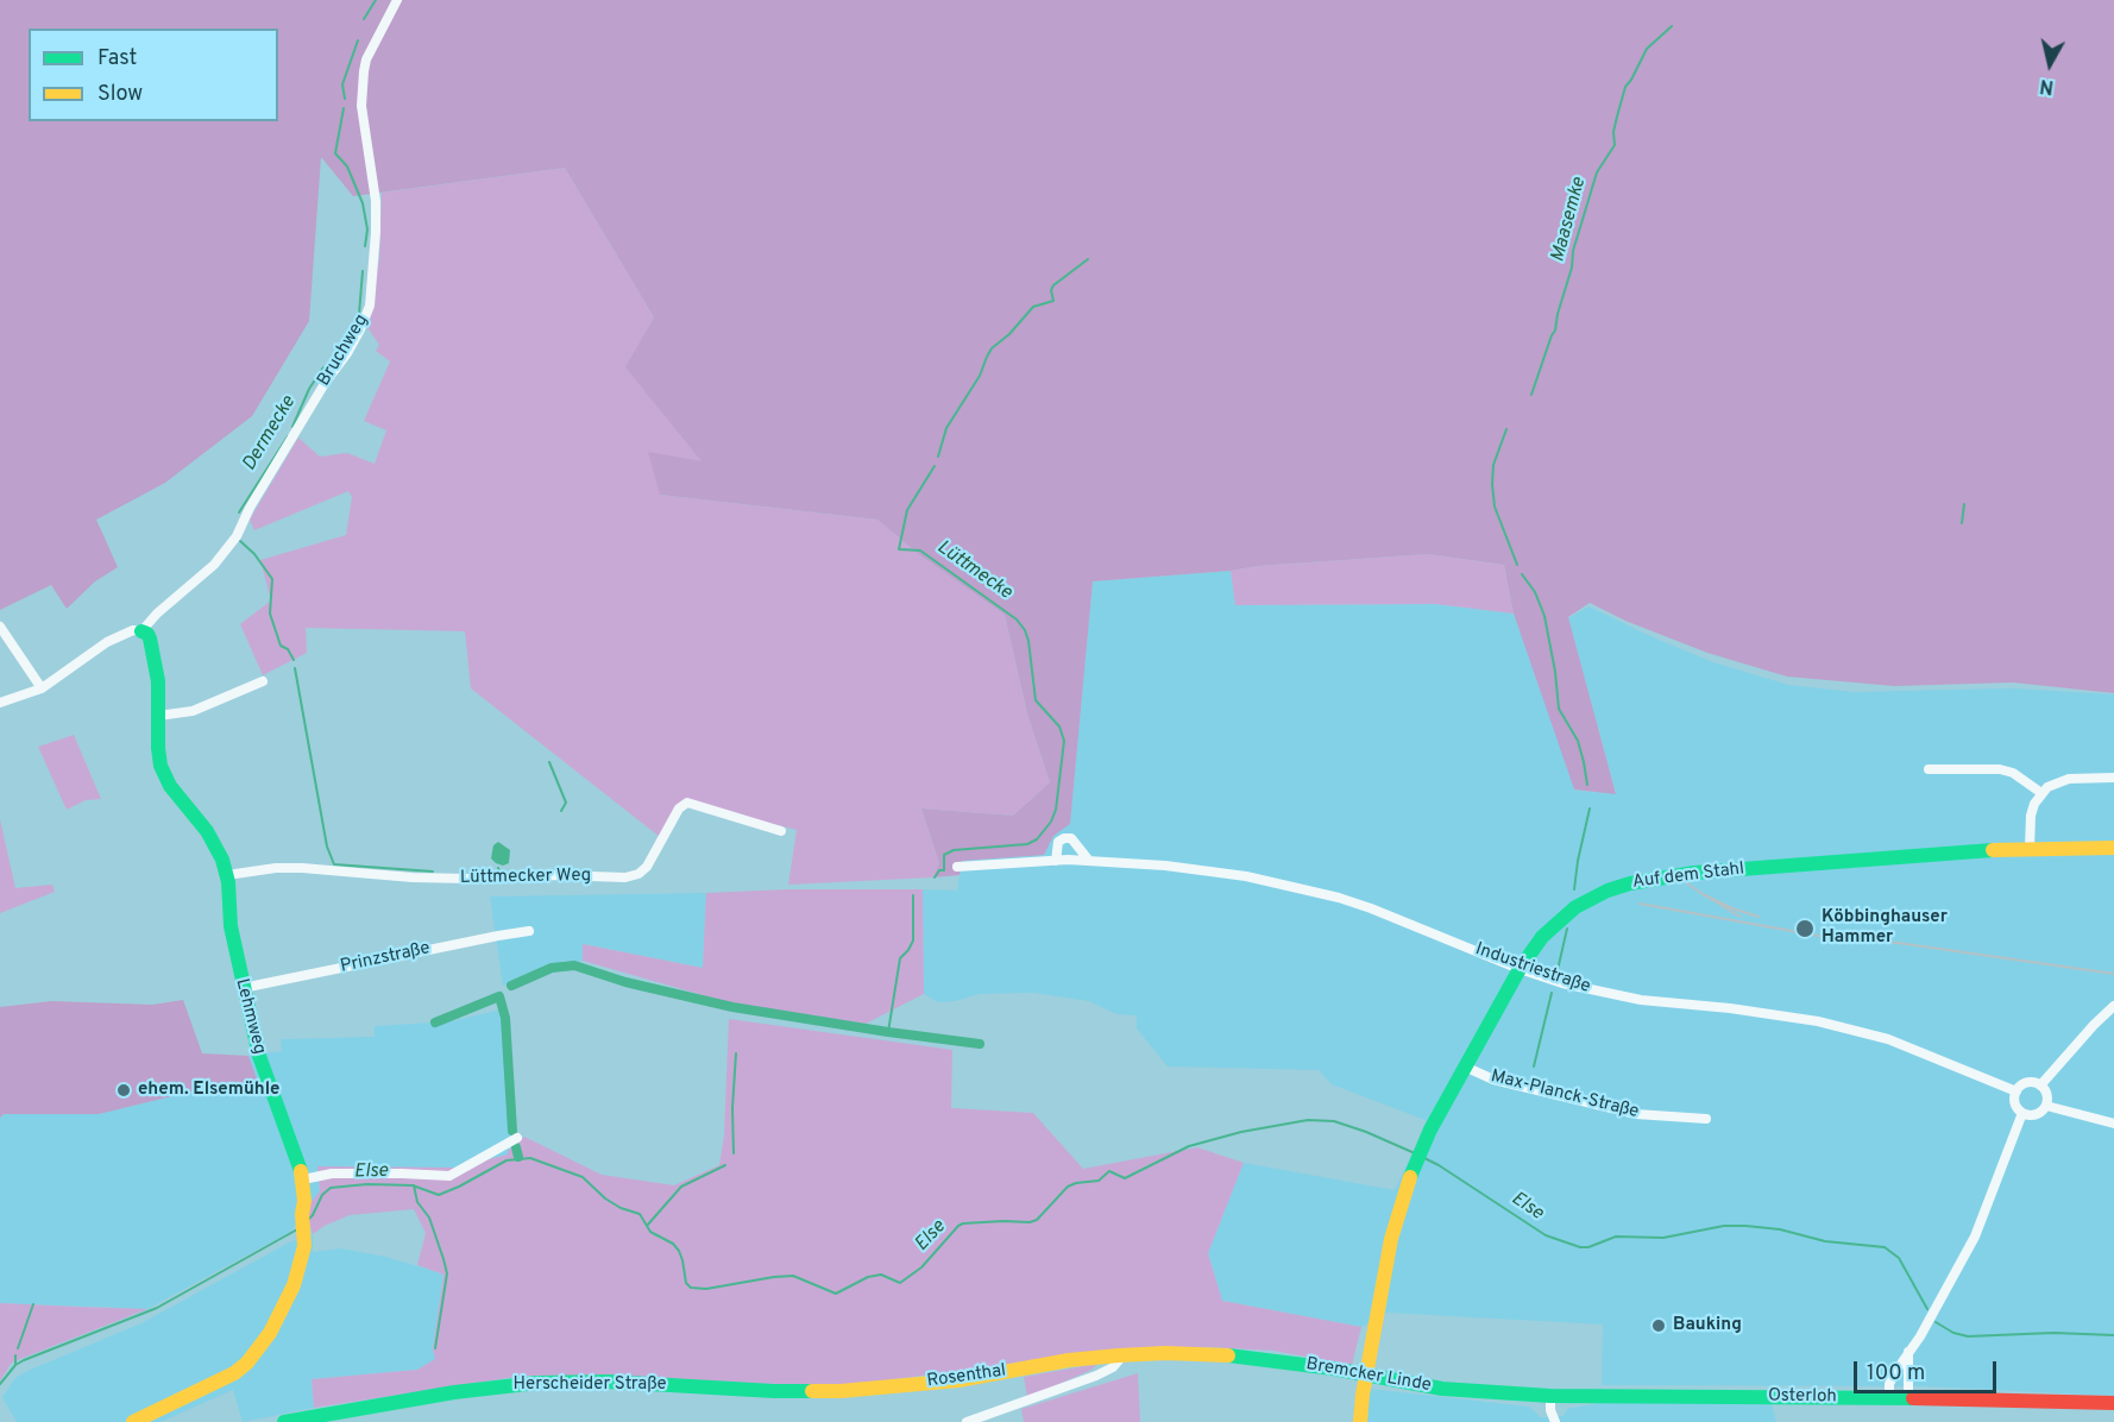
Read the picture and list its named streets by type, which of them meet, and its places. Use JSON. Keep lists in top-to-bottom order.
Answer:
{
  "streets": {
    "street": [
      "Bruchweg",
      "Auf dem Stahl",
      "Lüttmecker Weg",
      "Prinzstraße",
      "Industriestraße",
      "Lehmweg",
      "Max-Planck-Straße",
      "Bremcker Linde",
      "Rosenthal",
      "Herscheider Straße",
      "Osterloh"
    ]
  },
  "crossings": [
    ["Bruchweg", "Lehmweg"],
    ["Auf dem Stahl", "Industriestraße"],
    ["Auf dem Stahl", "Max-Planck-Straße"],
    ["Auf dem Stahl", "Bremcker Linde"],
    ["Lüttmecker Weg", "Lehmweg"],
    ["Prinzstraße", "Lehmweg"],
    ["Bremcker Linde", "Rosenthal"],
    ["Bremcker Linde", "Osterloh"],
    ["Rosenthal", "Herscheider Straße"]
  ],
  "water": [
    "Maasemke",
    "Dermecke",
    "Lüttmecke",
    "Else"
  ],
  "places": ["Köbbinghauser Hammer", "ehem. Elsemühle", "Bauking"],
  "legend": ["Fast", "Slow"],
  "scale_bar": "100 m",
  "north": "bottom"
}
